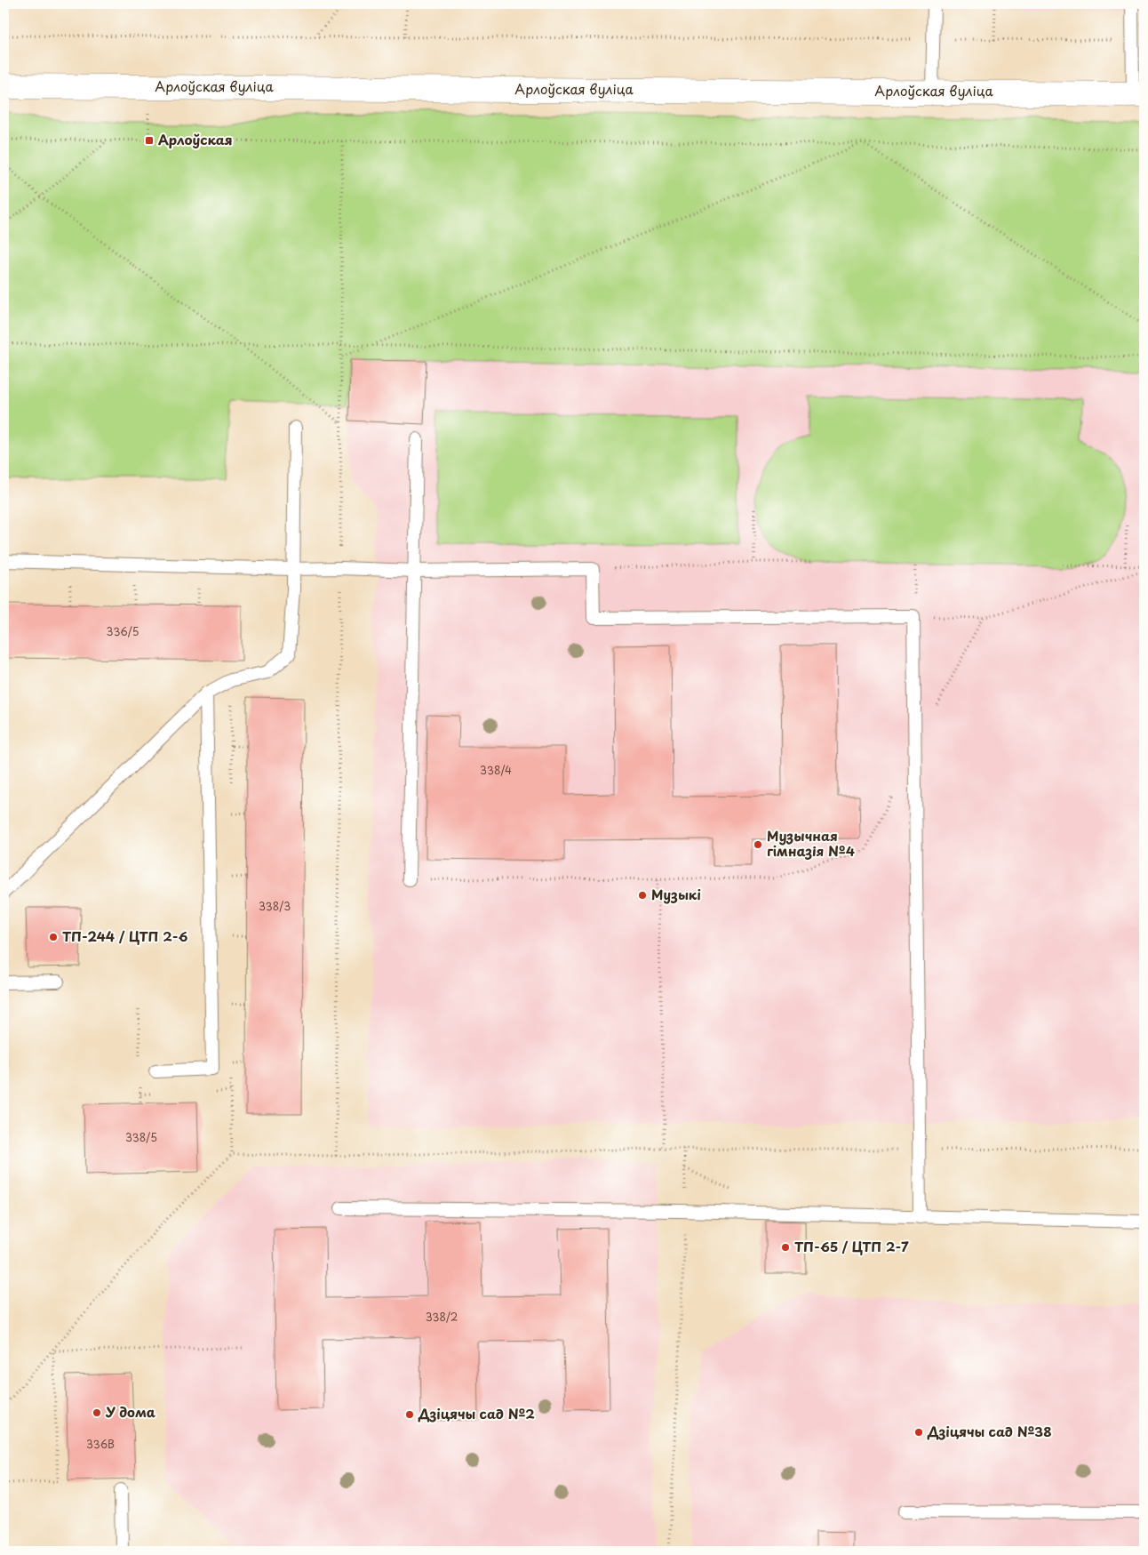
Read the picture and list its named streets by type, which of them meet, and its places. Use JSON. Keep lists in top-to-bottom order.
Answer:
{
  "streets": {
    "street": ["Арлоўская вуліца"]
  },
  "places": {
    "transit": ["Арлоўская"],
    "other": [
      "Музычная гімназія №4",
      "Музыкі",
      "ТП-244 / ЦТП 2-6",
      "ТП-65 / ЦТП 2-7",
      "У дома",
      "Дзіцячы сад №2",
      "Дзіцячы сад №38"
    ]
  },
  "house_numbers": [
    "336/5",
    "338/4",
    "338/3",
    "338/5",
    "338/2",
    "336В"
  ]
}
